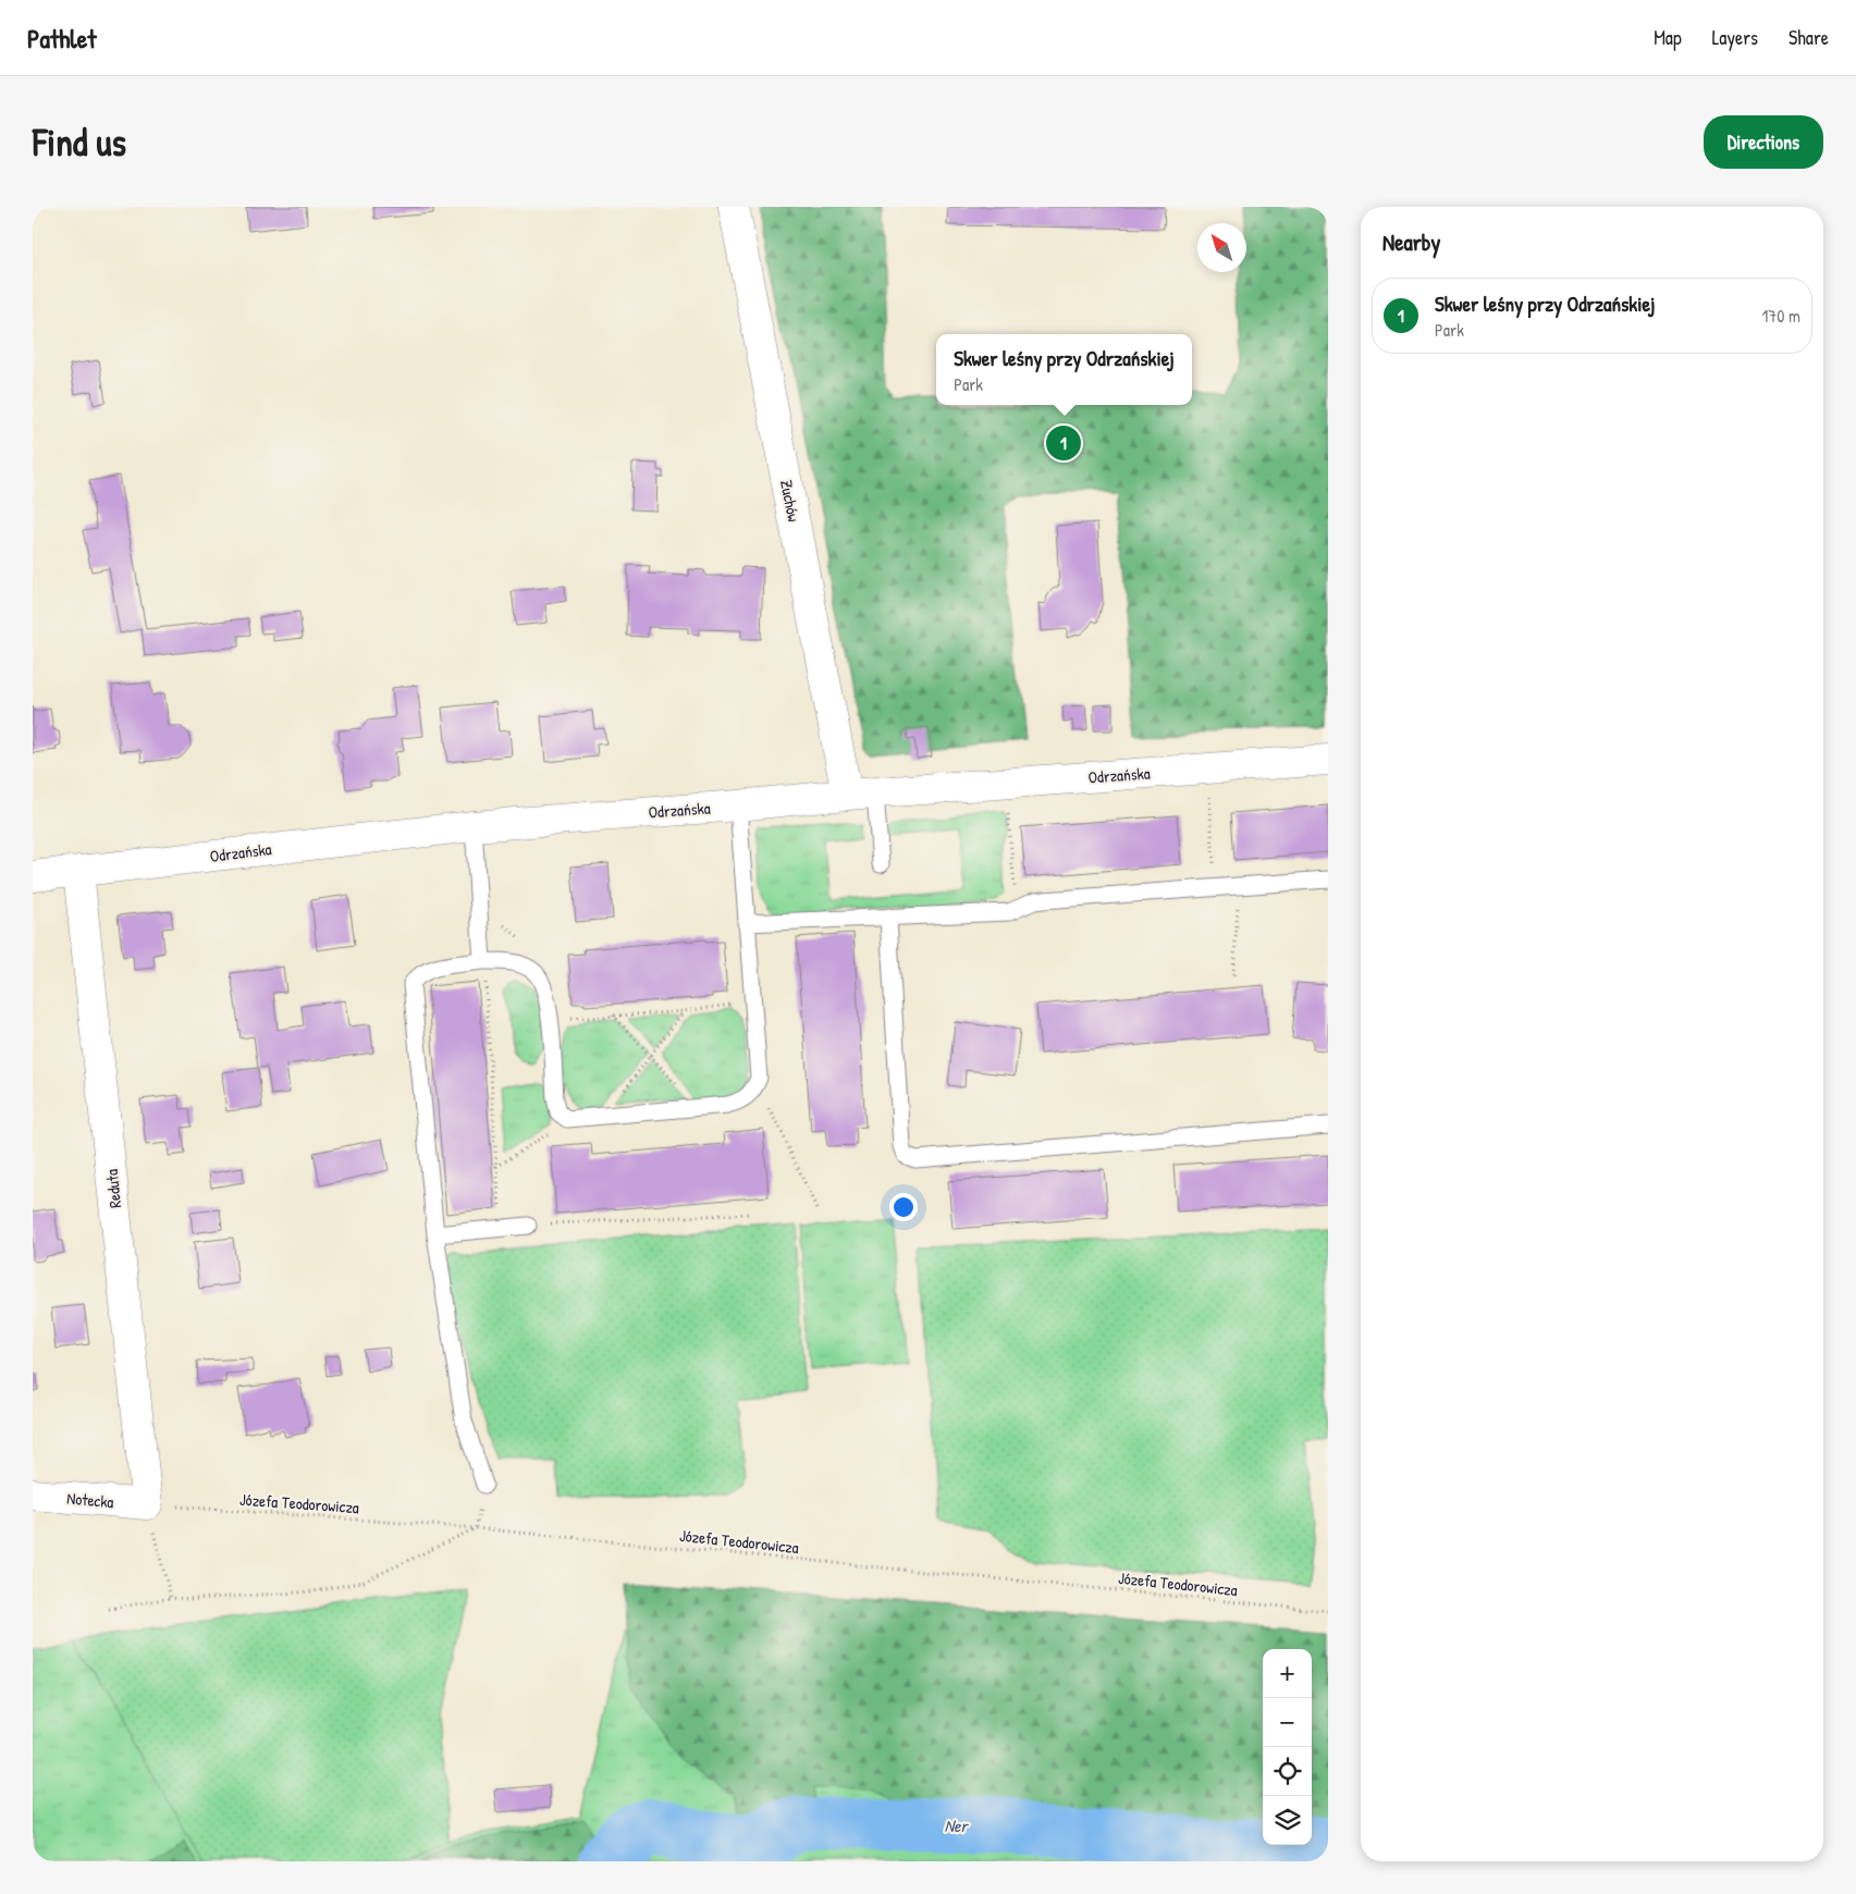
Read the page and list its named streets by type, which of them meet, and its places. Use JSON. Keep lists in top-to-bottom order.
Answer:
{
  "streets": {
    "street": [
      "Zuchów",
      "Odrzańska",
      "Reduta",
      "Notecka"
    ],
    "path": ["Józefa Teodorowicza"]
  },
  "crossings": [
    ["Zuchów", "Odrzańska"],
    ["Odrzańska", "Reduta"],
    ["Reduta", "Notecka"],
    ["Reduta", "Józefa Teodorowicza"],
    ["Notecka", "Józefa Teodorowicza"]
  ],
  "water": ["Ner"],
  "north": "top left",
  "page": {
    "header": "Pathlet",
    "nav": ["Map", "Layers", "Share"],
    "buttons": "Directions",
    "title": "Find us",
    "heading": "Nearby",
    "list": [
      {
        "mark": "1",
        "name": "Skwer leśny przy Odrzańskiej",
        "note": "Park",
        "value": "170 m"
      }
    ],
    "popup": ["Skwer leśny przy Odrzańskiej", "Park"],
    "pins": "1",
    "map_buttons": ["+", "−"]
  }
}
